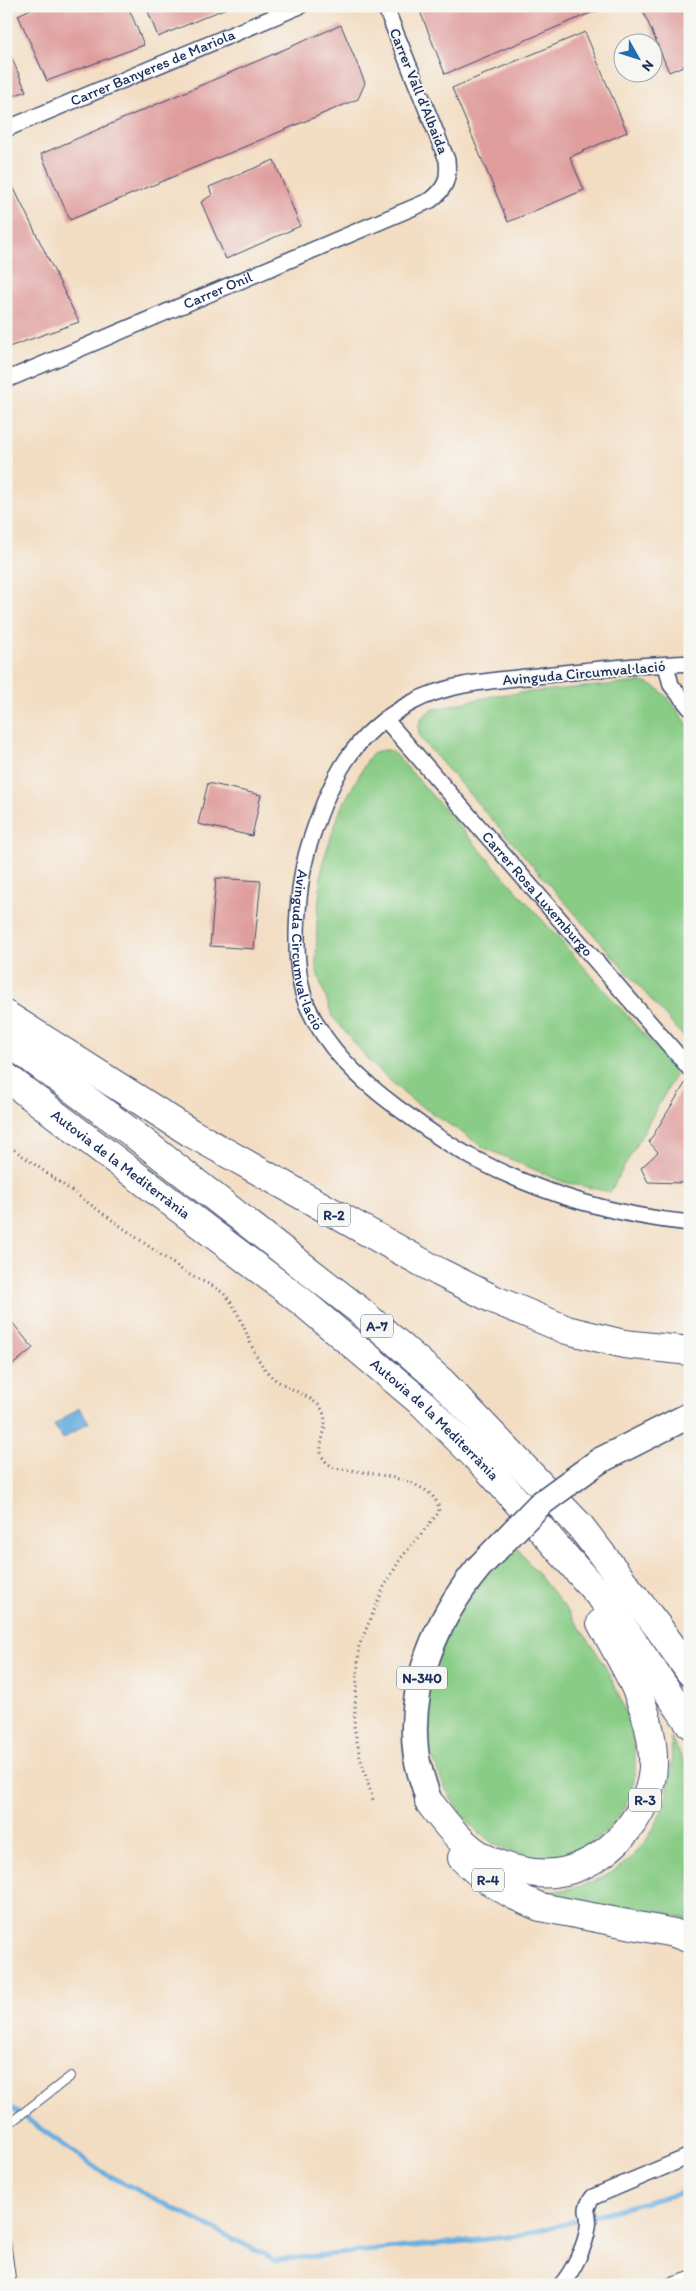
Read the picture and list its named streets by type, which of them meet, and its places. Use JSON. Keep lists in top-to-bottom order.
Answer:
{
  "streets": {
    "highway": [
      "Autovia de la Mediterrània",
      "R-2",
      "A-7",
      "R-3",
      "R-4"
    ],
    "main road": ["N-340"],
    "street": [
      "Carrer Banyeres de Mariola",
      "Carrer Vall d'Albaida",
      "Carrer Onil",
      "Avinguda Circumval·lació",
      "Carrer Rosa Luxemburgo"
    ]
  },
  "crossings": [
    ["Carrer Vall d'Albaida", "Carrer Onil"],
    ["Avinguda Circumval·lació", "Carrer Rosa Luxemburgo"],
    ["Autovia de la Mediterrània", "R-3"],
    ["N-340", "R-3"],
    ["N-340", "R-4"],
    ["R-3", "R-4"]
  ],
  "north": "bottom right"
}
